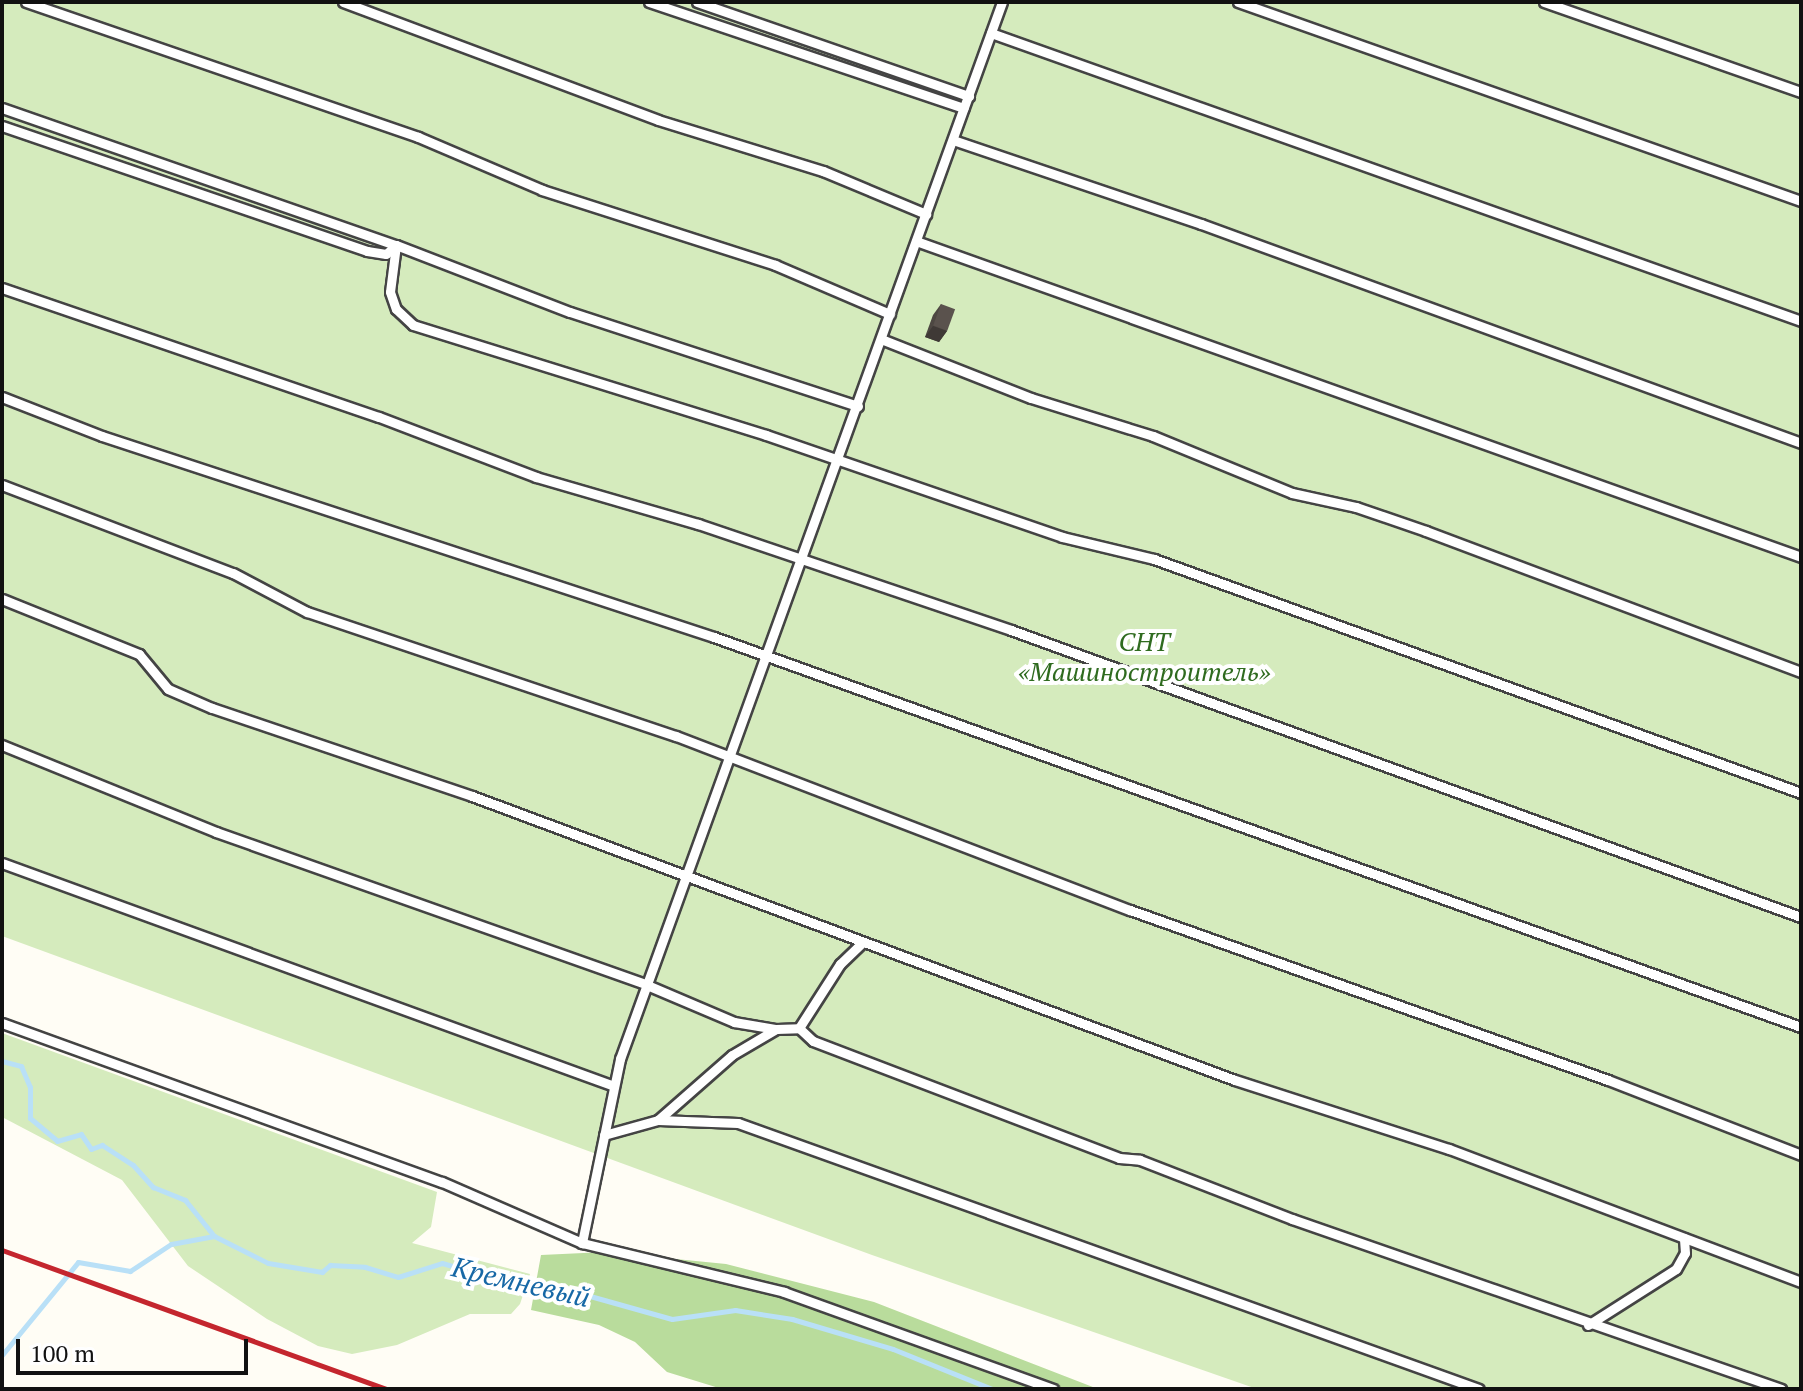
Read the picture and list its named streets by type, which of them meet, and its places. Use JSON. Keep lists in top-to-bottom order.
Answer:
{
  "water": ["Кремневый"],
  "parks": ["СНТ «Машиностроитель»"],
  "scale_bar": "100 m"
}
